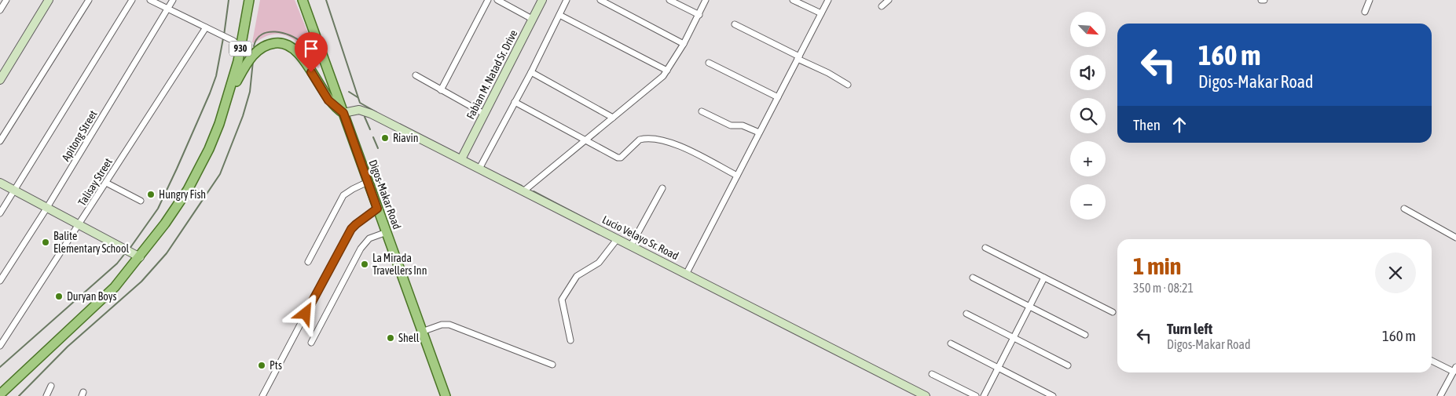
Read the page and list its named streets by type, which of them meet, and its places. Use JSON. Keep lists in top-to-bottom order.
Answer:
{
  "streets": {
    "main road": [
      "930",
      "Fabian M. Natad Sr. Drive",
      "Digos-Makar Road",
      "Lucio Velayo Sr. Road"
    ],
    "street": ["Apitong Street", "Talisay Street"]
  },
  "crossings": [
    ["930", "Digos-Makar Road"],
    ["930", "Lucio Velayo Sr. Road"],
    ["Fabian M. Natad Sr. Drive", "Lucio Velayo Sr. Road"],
    ["Digos-Makar Road", "Lucio Velayo Sr. Road"]
  ],
  "places": [
    "Riavin",
    "Hungry Fish",
    "Balite Elementary School",
    "La Mirada Travellers Inn",
    "Duryan Boys",
    "Shell",
    "Pts"
  ],
  "north": "bottom right",
  "page": {
    "map_buttons": ["+", "−"],
    "turn": ["160 m", "Digos-Makar Road"],
    "then": "Then",
    "heading": ["1 min", "350 m · 08:21"],
    "list": [
      {
        "name": "Turn left",
        "note": "Digos-Makar Road",
        "value": "160 m"
      }
    ]
  }
}
